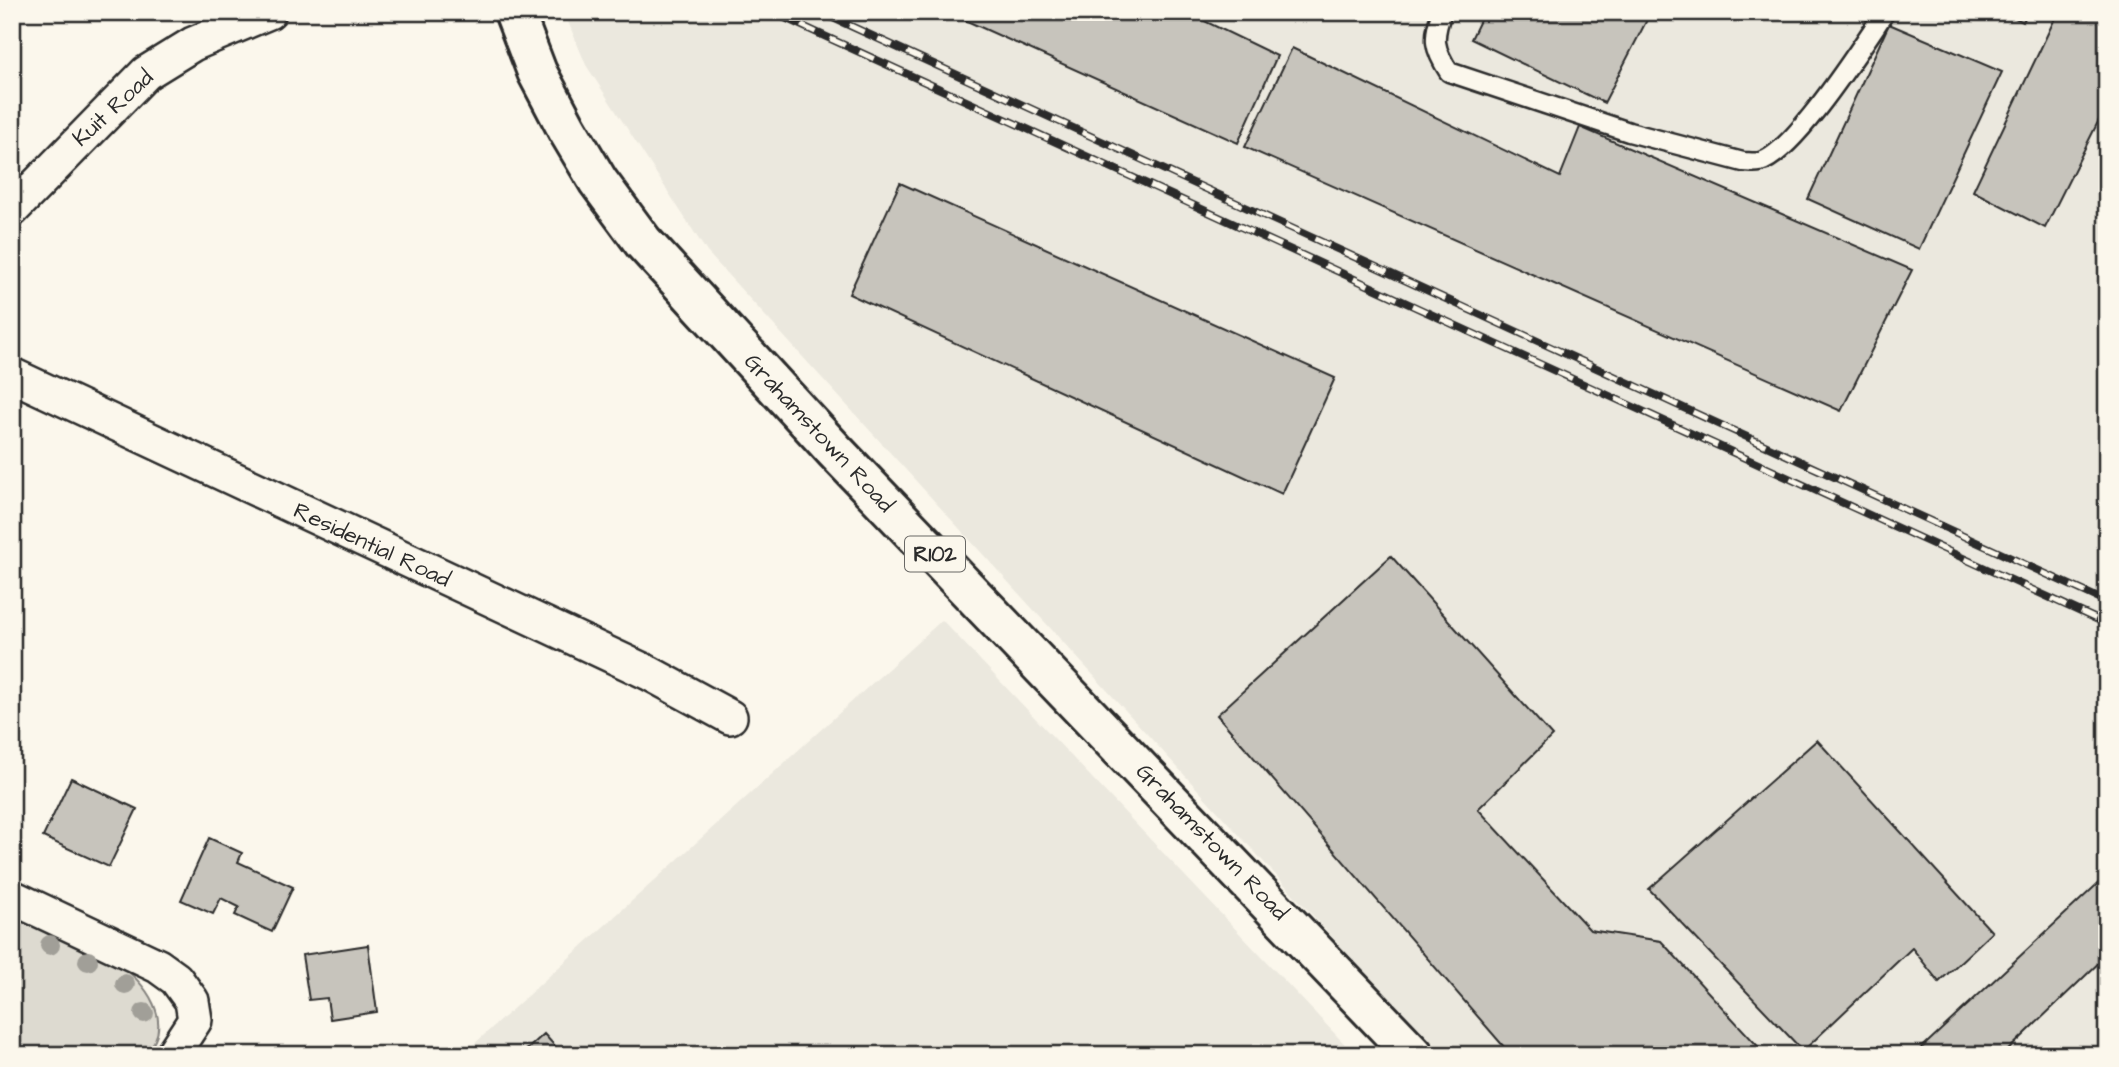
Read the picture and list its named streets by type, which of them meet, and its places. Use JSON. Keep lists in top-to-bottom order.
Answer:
{
  "streets": {
    "main road": ["Grahamstown Road", "R102"],
    "street": ["Kuit Road", "Residential Road"]
  }
}
